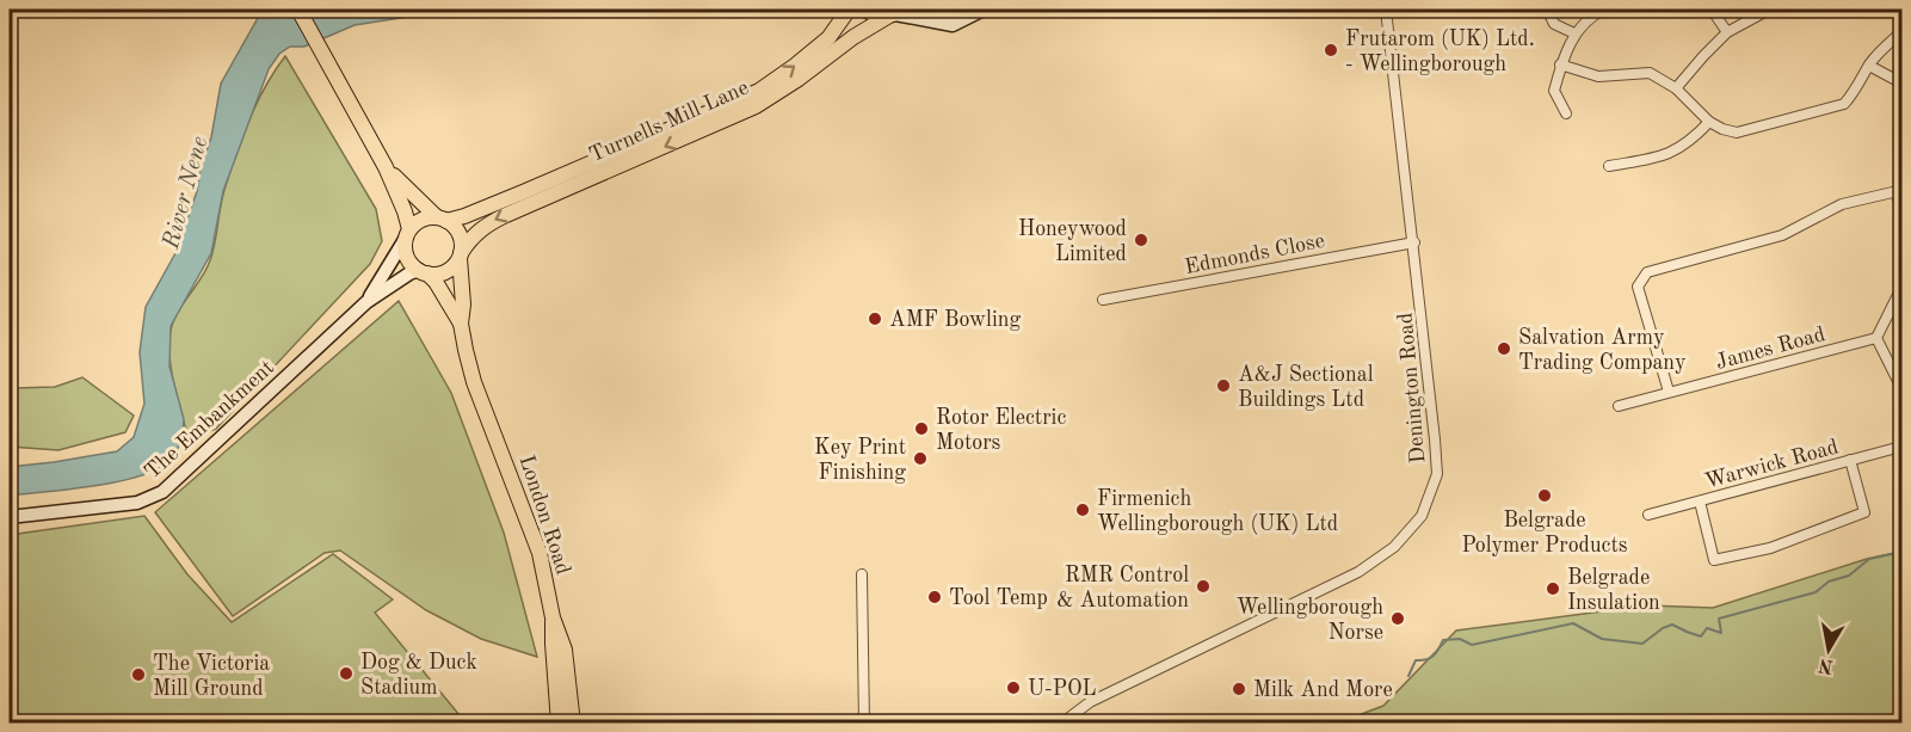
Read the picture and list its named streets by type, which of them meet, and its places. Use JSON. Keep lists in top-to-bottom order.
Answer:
{
  "streets": {
    "main road": ["Turnells Mill Lane", "The Embankment", "London Road"],
    "street": [
      "Edmonds Close",
      "James Road",
      "Denington Road",
      "Warwick Road"
    ]
  },
  "crossings": [
    ["Turnells Mill Lane", "The Embankment"],
    ["Turnells Mill Lane", "London Road"],
    ["Edmonds Close", "Denington Road"],
    ["The Embankment", "London Road"]
  ],
  "water": ["River Nene"],
  "places": [
    "Frutarom (UK) Ltd. - Wellingborough",
    "Honeywood Limited",
    "AMF Bowling",
    "Salvation Army Trading Company",
    "A&J Sectional Buildings Ltd",
    "Rotor Electric Motors",
    "Key Print Finishing",
    "Belgrade Polymer Products",
    "Firmenich Wellingborough (UK) Ltd",
    "RMR Control & Automation",
    "Belgrade Insulation",
    "Tool Temp",
    "Wellingborough Norse",
    "Dog & Duck Stadium",
    "The Victoria Mill Ground",
    "U-POL",
    "Milk And More"
  ],
  "north": "bottom"
}
